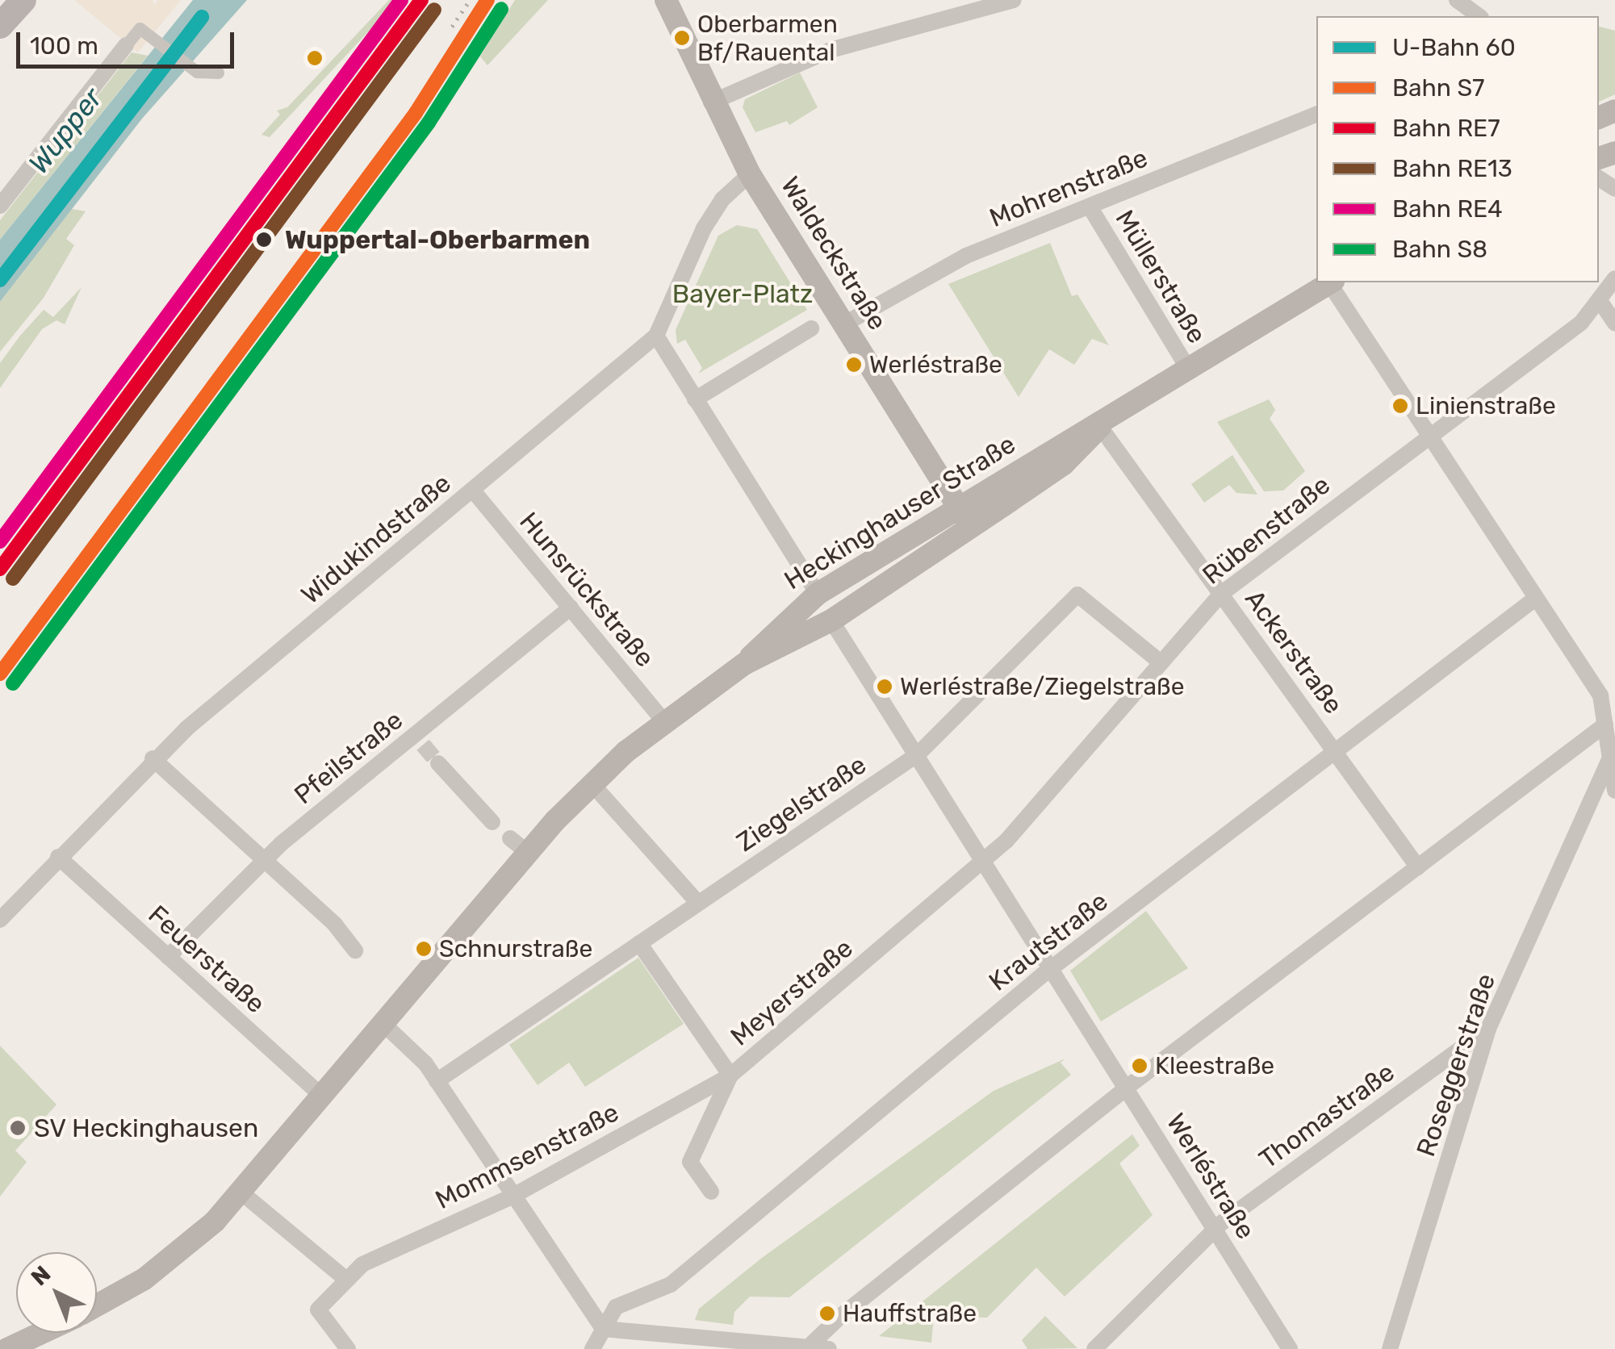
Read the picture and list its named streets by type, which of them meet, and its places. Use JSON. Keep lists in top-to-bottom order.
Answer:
{
  "streets": {
    "main road": ["Waldeckstraße", "Heckinghauser Straße"],
    "street": [
      "Mohrenstraße",
      "Müllerstraße",
      "Rübenstraße",
      "Widukindstraße",
      "Hunsrückstraße",
      "Ackerstraße",
      "Pfeilstraße",
      "Ziegelstraße",
      "Krautstraße",
      "Feuerstraße",
      "Meyerstraße",
      "Roseggerstraße",
      "Thomastraße",
      "Mommsenstraße",
      "Werléstraße"
    ]
  },
  "crossings": [
    ["Mohrenstraße", "Waldeckstraße"],
    ["Mohrenstraße", "Müllerstraße"],
    ["Waldeckstraße", "Heckinghauser Straße"],
    ["Waldeckstraße", "Widukindstraße"],
    ["Müllerstraße", "Heckinghauser Straße"],
    ["Heckinghauser Straße", "Hunsrückstraße"],
    ["Heckinghauser Straße", "Ackerstraße"],
    ["Heckinghauser Straße", "Feuerstraße"],
    ["Heckinghauser Straße", "Werléstraße"],
    ["Rübenstraße", "Ackerstraße"],
    ["Rübenstraße", "Ziegelstraße"],
    ["Rübenstraße", "Meyerstraße"],
    ["Rübenstraße", "Werléstraße"],
    ["Widukindstraße", "Hunsrückstraße"],
    ["Widukindstraße", "Feuerstraße"],
    ["Hunsrückstraße", "Pfeilstraße"],
    ["Ackerstraße", "Krautstraße"],
    ["Pfeilstraße", "Feuerstraße"],
    ["Ziegelstraße", "Werléstraße"],
    ["Krautstraße", "Werléstraße"],
    ["Meyerstraße", "Mommsenstraße"],
    ["Meyerstraße", "Werléstraße"],
    ["Roseggerstraße", "Thomastraße"],
    ["Thomastraße", "Werléstraße"]
  ],
  "water": ["Wupper"],
  "parks": ["Bayer-Platz"],
  "places": [
    "Oberbarmen Bf/Rauental",
    "Wuppertal-Oberbarmen",
    "Werléstraße",
    "Linienstraße",
    "Werléstraße/Ziegelstraße",
    "Schnurstraße",
    "Kleestraße",
    "SV Heckinghausen",
    "Hauffstraße"
  ],
  "lines": [
    "rail line S7",
    "rail line RE7",
    "rail line RE4",
    "rail line S8",
    "rail line RE13",
    "metro line 60"
  ],
  "legend": [
    "U-Bahn 60",
    "Bahn S7",
    "Bahn RE7",
    "Bahn RE13",
    "Bahn RE4",
    "Bahn S8"
  ],
  "scale_bar": "100 m",
  "north": "top left"
}
